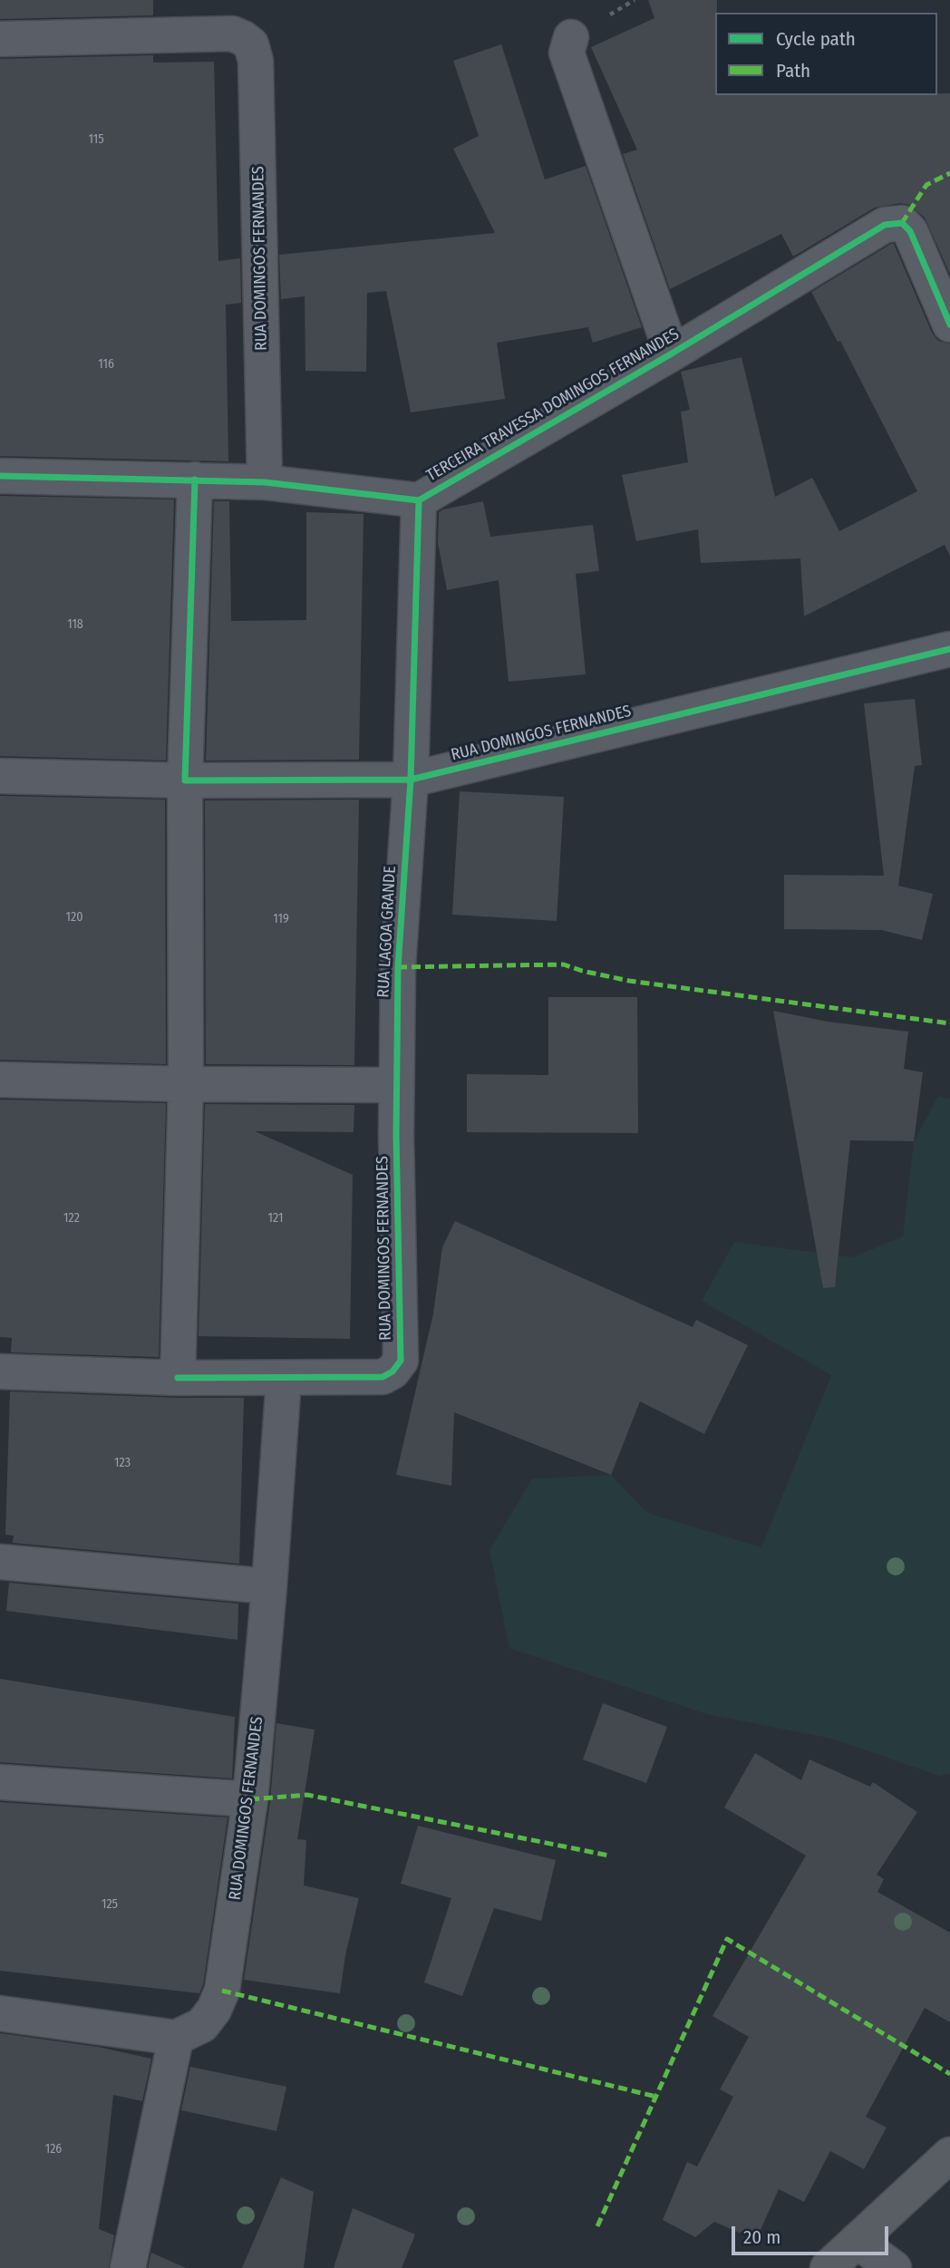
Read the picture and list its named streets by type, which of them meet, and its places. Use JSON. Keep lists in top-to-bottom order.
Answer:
{
  "streets": {
    "street": ["RUA DOMINGOS FERNANDES", "TERCEIRA TRAVESSA DOMINGOS FERNANDES", "RUA LAGOA GRANDE"]
  },
  "crossings": [
    ["RUA DOMINGOS FERNANDES", "TERCEIRA TRAVESSA DOMINGOS FERNANDES"],
    ["RUA DOMINGOS FERNANDES", "RUA LAGOA GRANDE"]
  ],
  "house_numbers": [
    "115",
    "116",
    "118",
    "120",
    "119",
    "122",
    "121",
    "123",
    "125",
    "126"
  ],
  "legend": ["Cycle path", "Path"],
  "scale_bar": "20 m"
}
